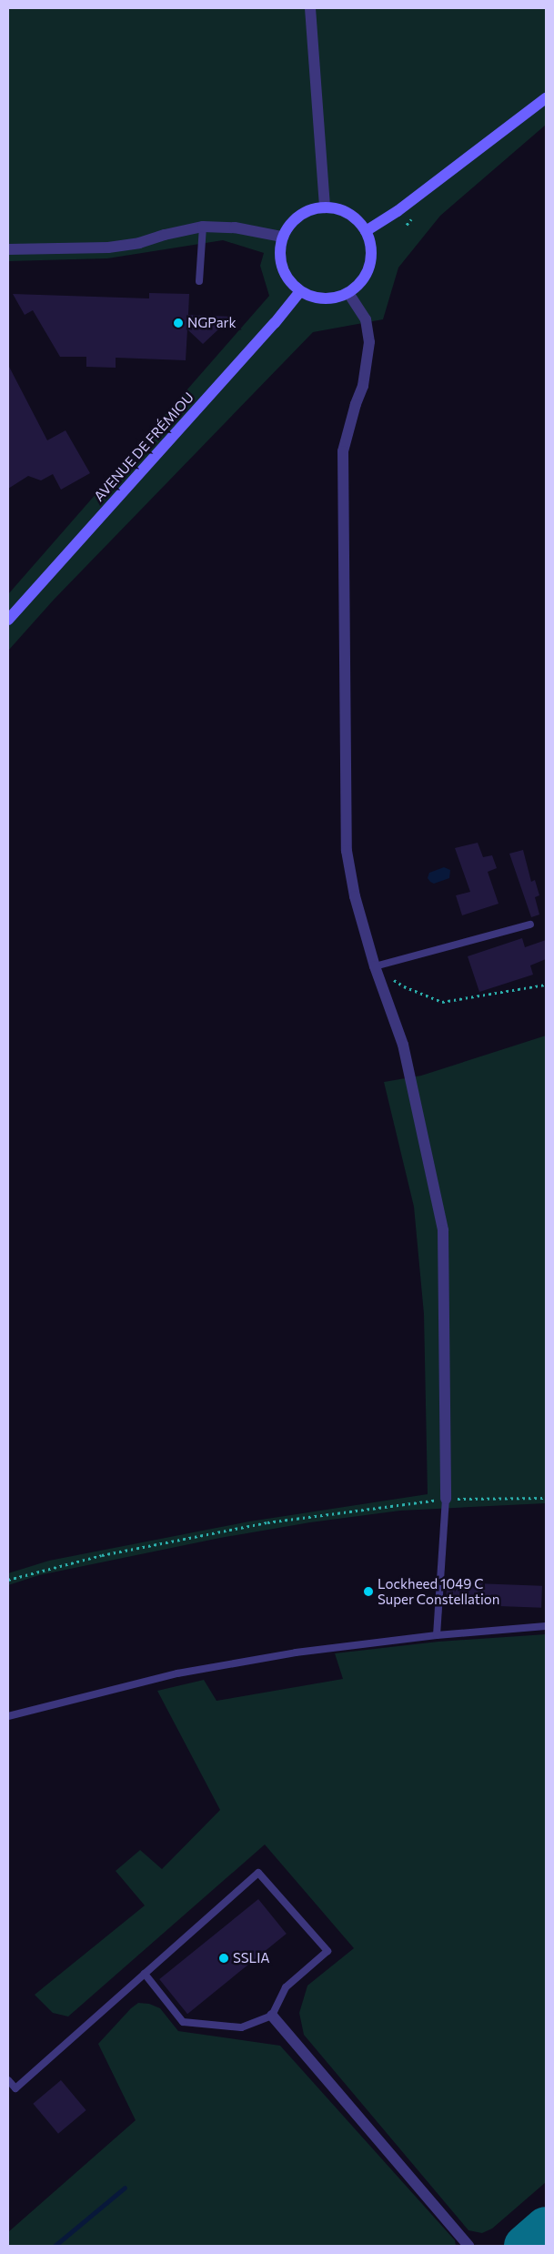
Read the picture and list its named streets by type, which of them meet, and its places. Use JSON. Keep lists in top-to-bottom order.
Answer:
{
  "streets": {
    "main road": ["AVENUE DE FRÉMIOU"]
  },
  "places": ["NGPark", "Lockheed 1049 C Super Constellation", "SSLIA"]
}
